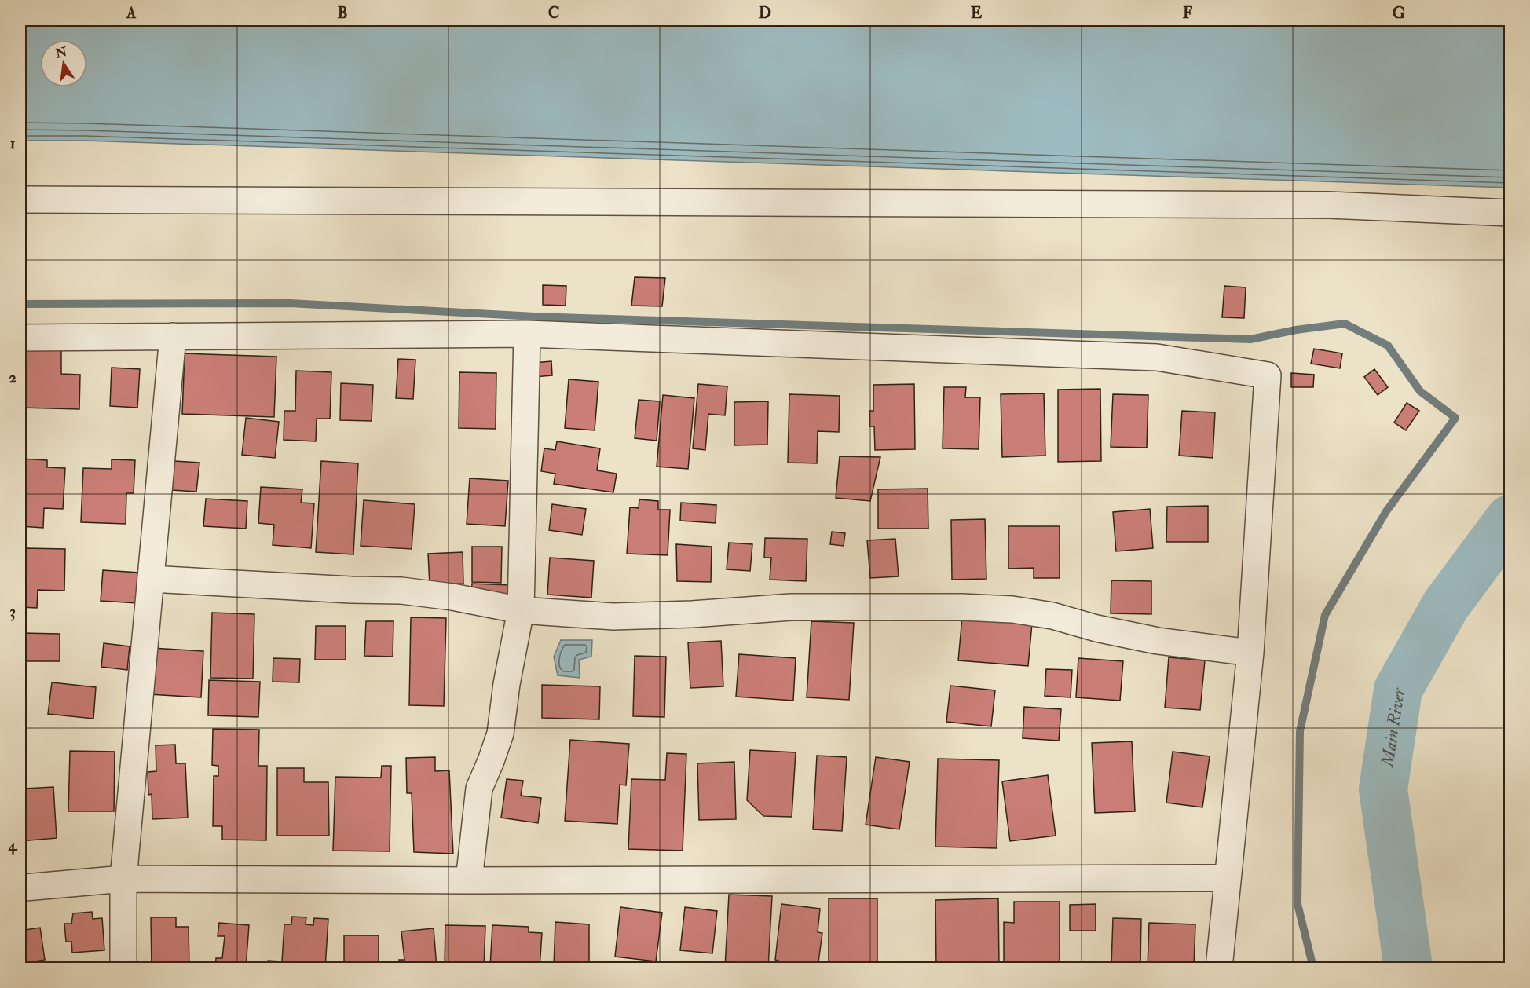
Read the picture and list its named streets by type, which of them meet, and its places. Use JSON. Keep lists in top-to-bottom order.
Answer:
{
  "water": ["Main River"],
  "north": "top",
  "grid": {
    "columns": [
      "A",
      "B",
      "C",
      "D",
      "E",
      "F",
      "G"
    ],
    "rows": [
      "1",
      "2",
      "3",
      "4"
    ]
  }
}
